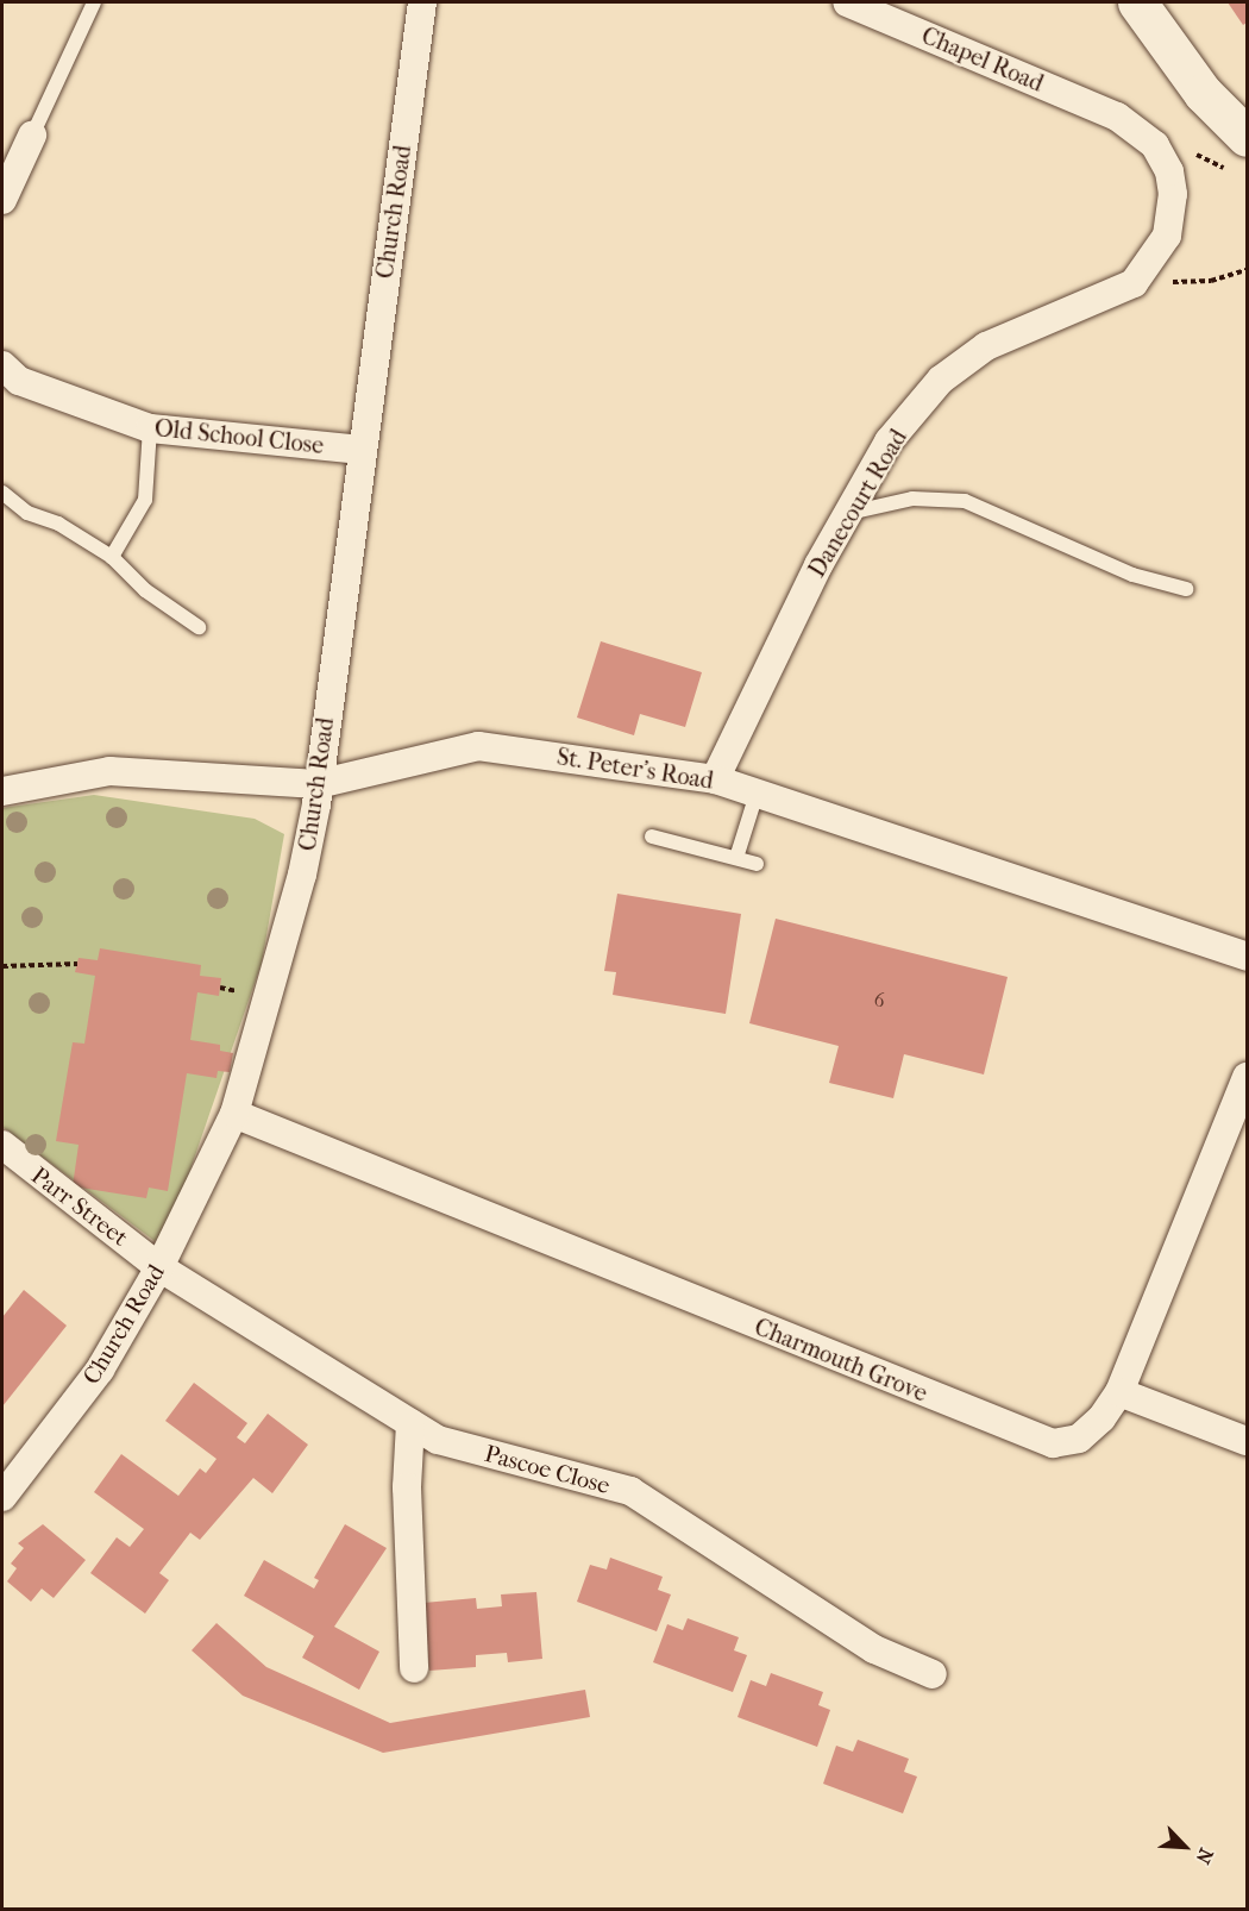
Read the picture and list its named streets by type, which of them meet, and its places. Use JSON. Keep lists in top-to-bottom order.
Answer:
{
  "streets": {
    "street": [
      "Chapel Road",
      "Church Road",
      "Old School Close",
      "Danecourt Road",
      "St. Peter's Road",
      "Parr Street",
      "Charmouth Grove",
      "Pascoe Close"
    ]
  },
  "crossings": [
    ["Chapel Road", "Danecourt Road"],
    ["Church Road", "Old School Close"],
    ["Church Road", "St. Peter's Road"],
    ["Church Road", "Parr Street"],
    ["Church Road", "Charmouth Grove"],
    ["Church Road", "Pascoe Close"],
    ["Danecourt Road", "St. Peter's Road"],
    ["Parr Street", "Pascoe Close"]
  ],
  "house_numbers": ["6"],
  "north": "bottom right"
}
